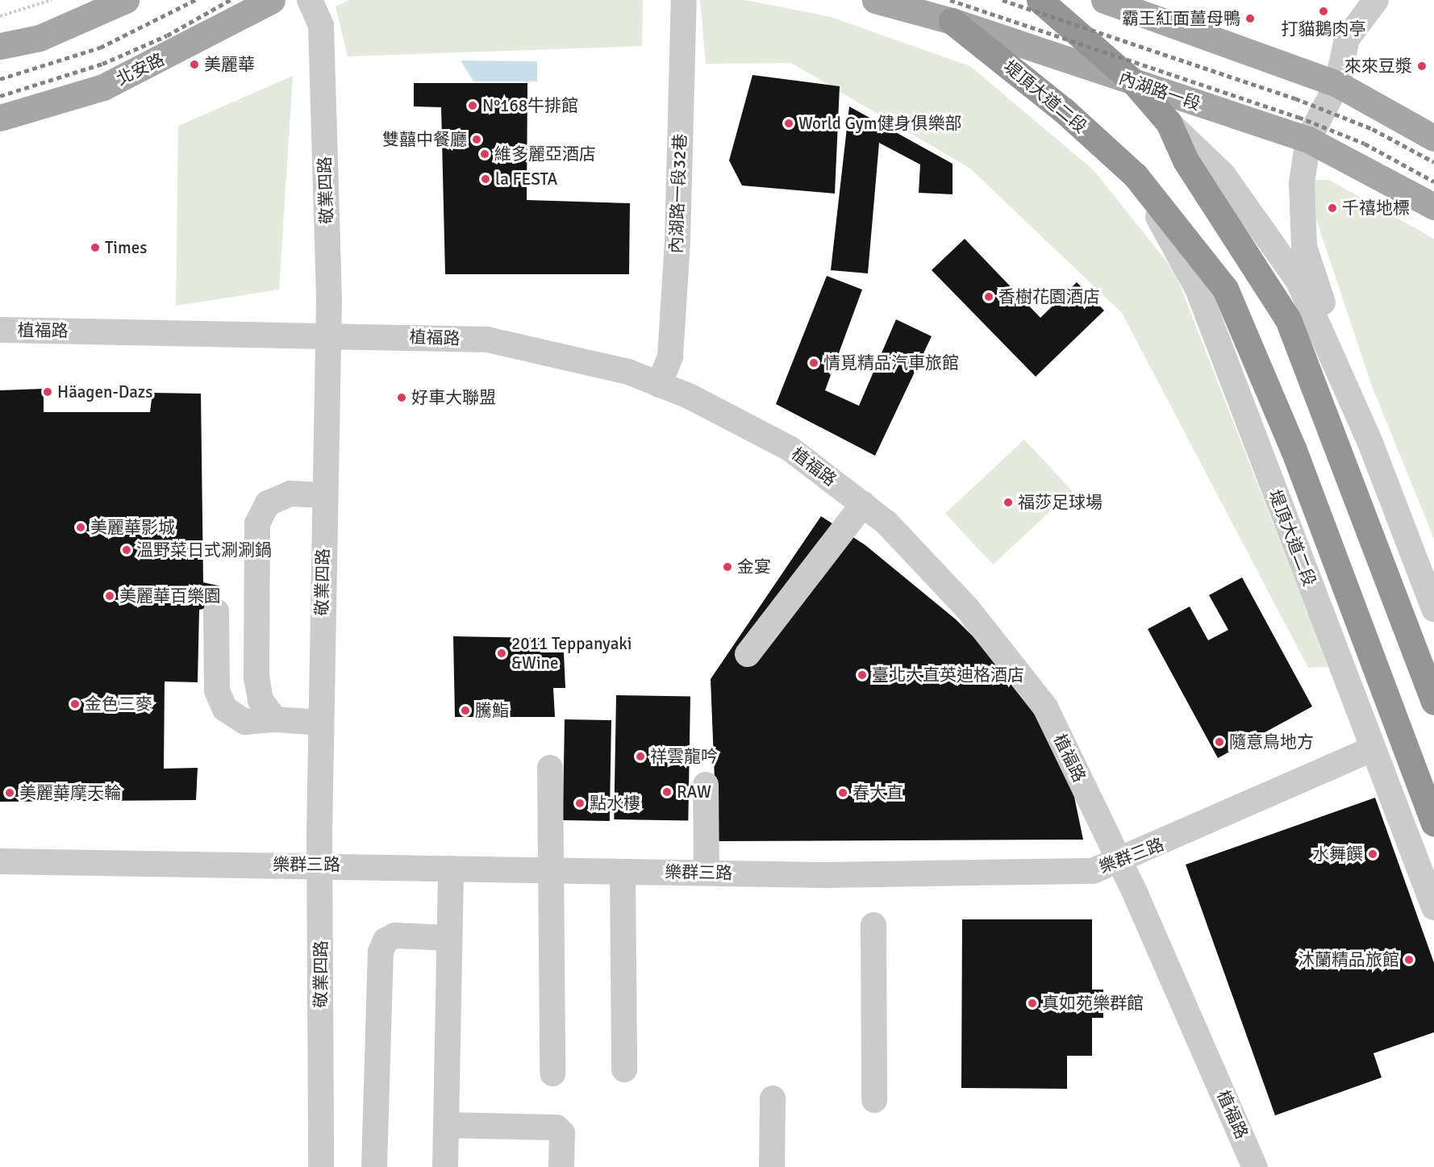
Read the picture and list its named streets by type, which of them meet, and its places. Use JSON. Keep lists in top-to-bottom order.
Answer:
{
  "streets": {
    "highway": ["堤頂大道二段"],
    "main road": ["北安路", "內湖路一段"],
    "street": [
      "敬業四路",
      "內湖路一段32巷",
      "植福路",
      "樂群三路"
    ]
  },
  "crossings": [
    ["內湖路一段", "堤頂大道二段"],
    ["堤頂大道二段", "樂群三路"],
    ["敬業四路", "植福路"],
    ["敬業四路", "樂群三路"],
    ["內湖路一段32巷", "植福路"],
    ["植福路", "樂群三路"]
  ],
  "places": [
    "打貓鵝肉亭",
    "霸王紅面薑母鴨",
    "美麗華",
    "來來豆漿",
    "N°168牛排館",
    "World Gym健身俱樂部",
    "雙囍中餐廳",
    "維多麗亞酒店",
    "la FESTA",
    "千禧地標",
    "Times",
    "香樹花園酒店",
    "情覓精品汽車旅館",
    "Häagen-Dazs",
    "好車大聯盟",
    "福莎足球場",
    "美麗華影城",
    "溫野菜日式涮涮鍋",
    "金宴",
    "美麗華百樂園",
    "2011 Teppanyaki &Wine",
    "臺北大直英迪格酒店",
    "金色三麥",
    "騰鮨",
    "隨意鳥地方",
    "祥雲龍吟",
    "RAW",
    "美麗華摩天輪",
    "春大直",
    "點水樓",
    "水舞饌",
    "沐蘭精品旅館",
    "真如苑樂群館"
  ]
}
